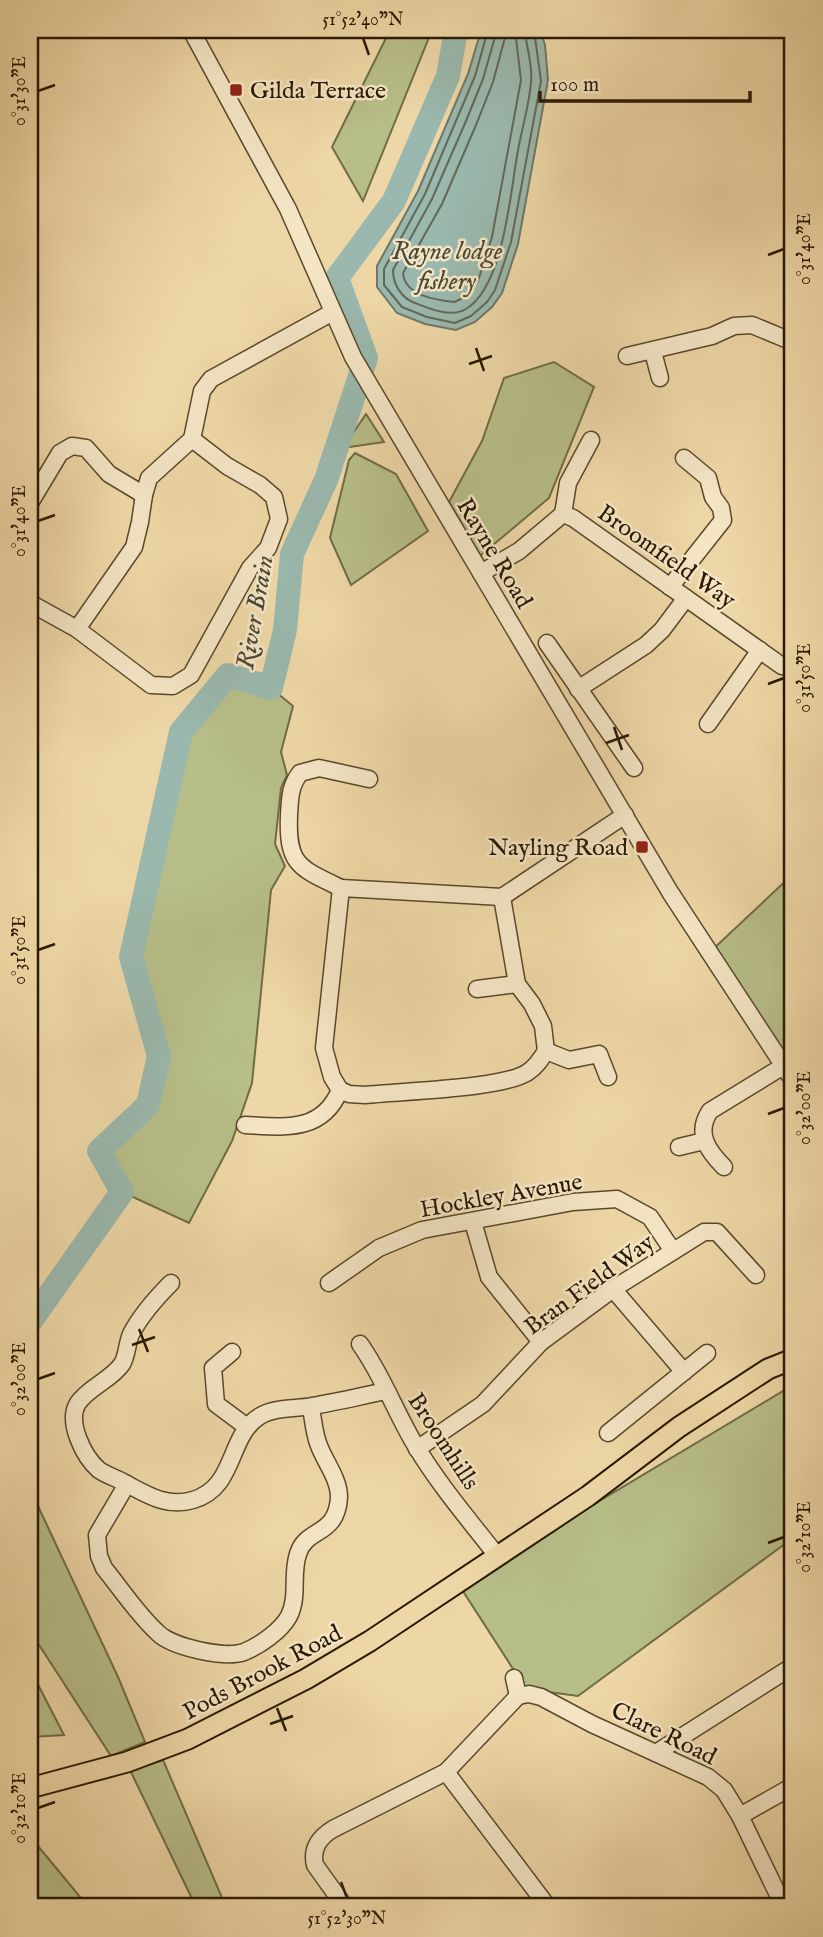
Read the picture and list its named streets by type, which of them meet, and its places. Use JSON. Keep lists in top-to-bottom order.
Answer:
{
  "streets": {
    "main road": ["Pods Brook Road"],
    "street": [
      "Rayne Road",
      "Broomfield Way",
      "Hockley Avenue",
      "Bran Field Way",
      "Broomhills",
      "Clare Road"
    ]
  },
  "crossings": [
    ["Rayne Road", "Broomfield Way"],
    ["Hockley Avenue", "Bran Field Way"],
    ["Bran Field Way", "Broomhills"],
    ["Broomhills", "Pods Brook Road"]
  ],
  "water": ["Rayne lodge fishery", "River Brain"],
  "places": {
    "transit": ["Gilda Terrace", "Nayling Road"]
  },
  "scale_bar": "100 m",
  "coordinates": [
    "51°52'40\"N",
    "0°31'30\"E",
    "0°31'40\"E",
    "0°31'50\"E",
    "0°32'00\"E",
    "0°32'10\"E",
    "51°52'30\"N"
  ]
}
